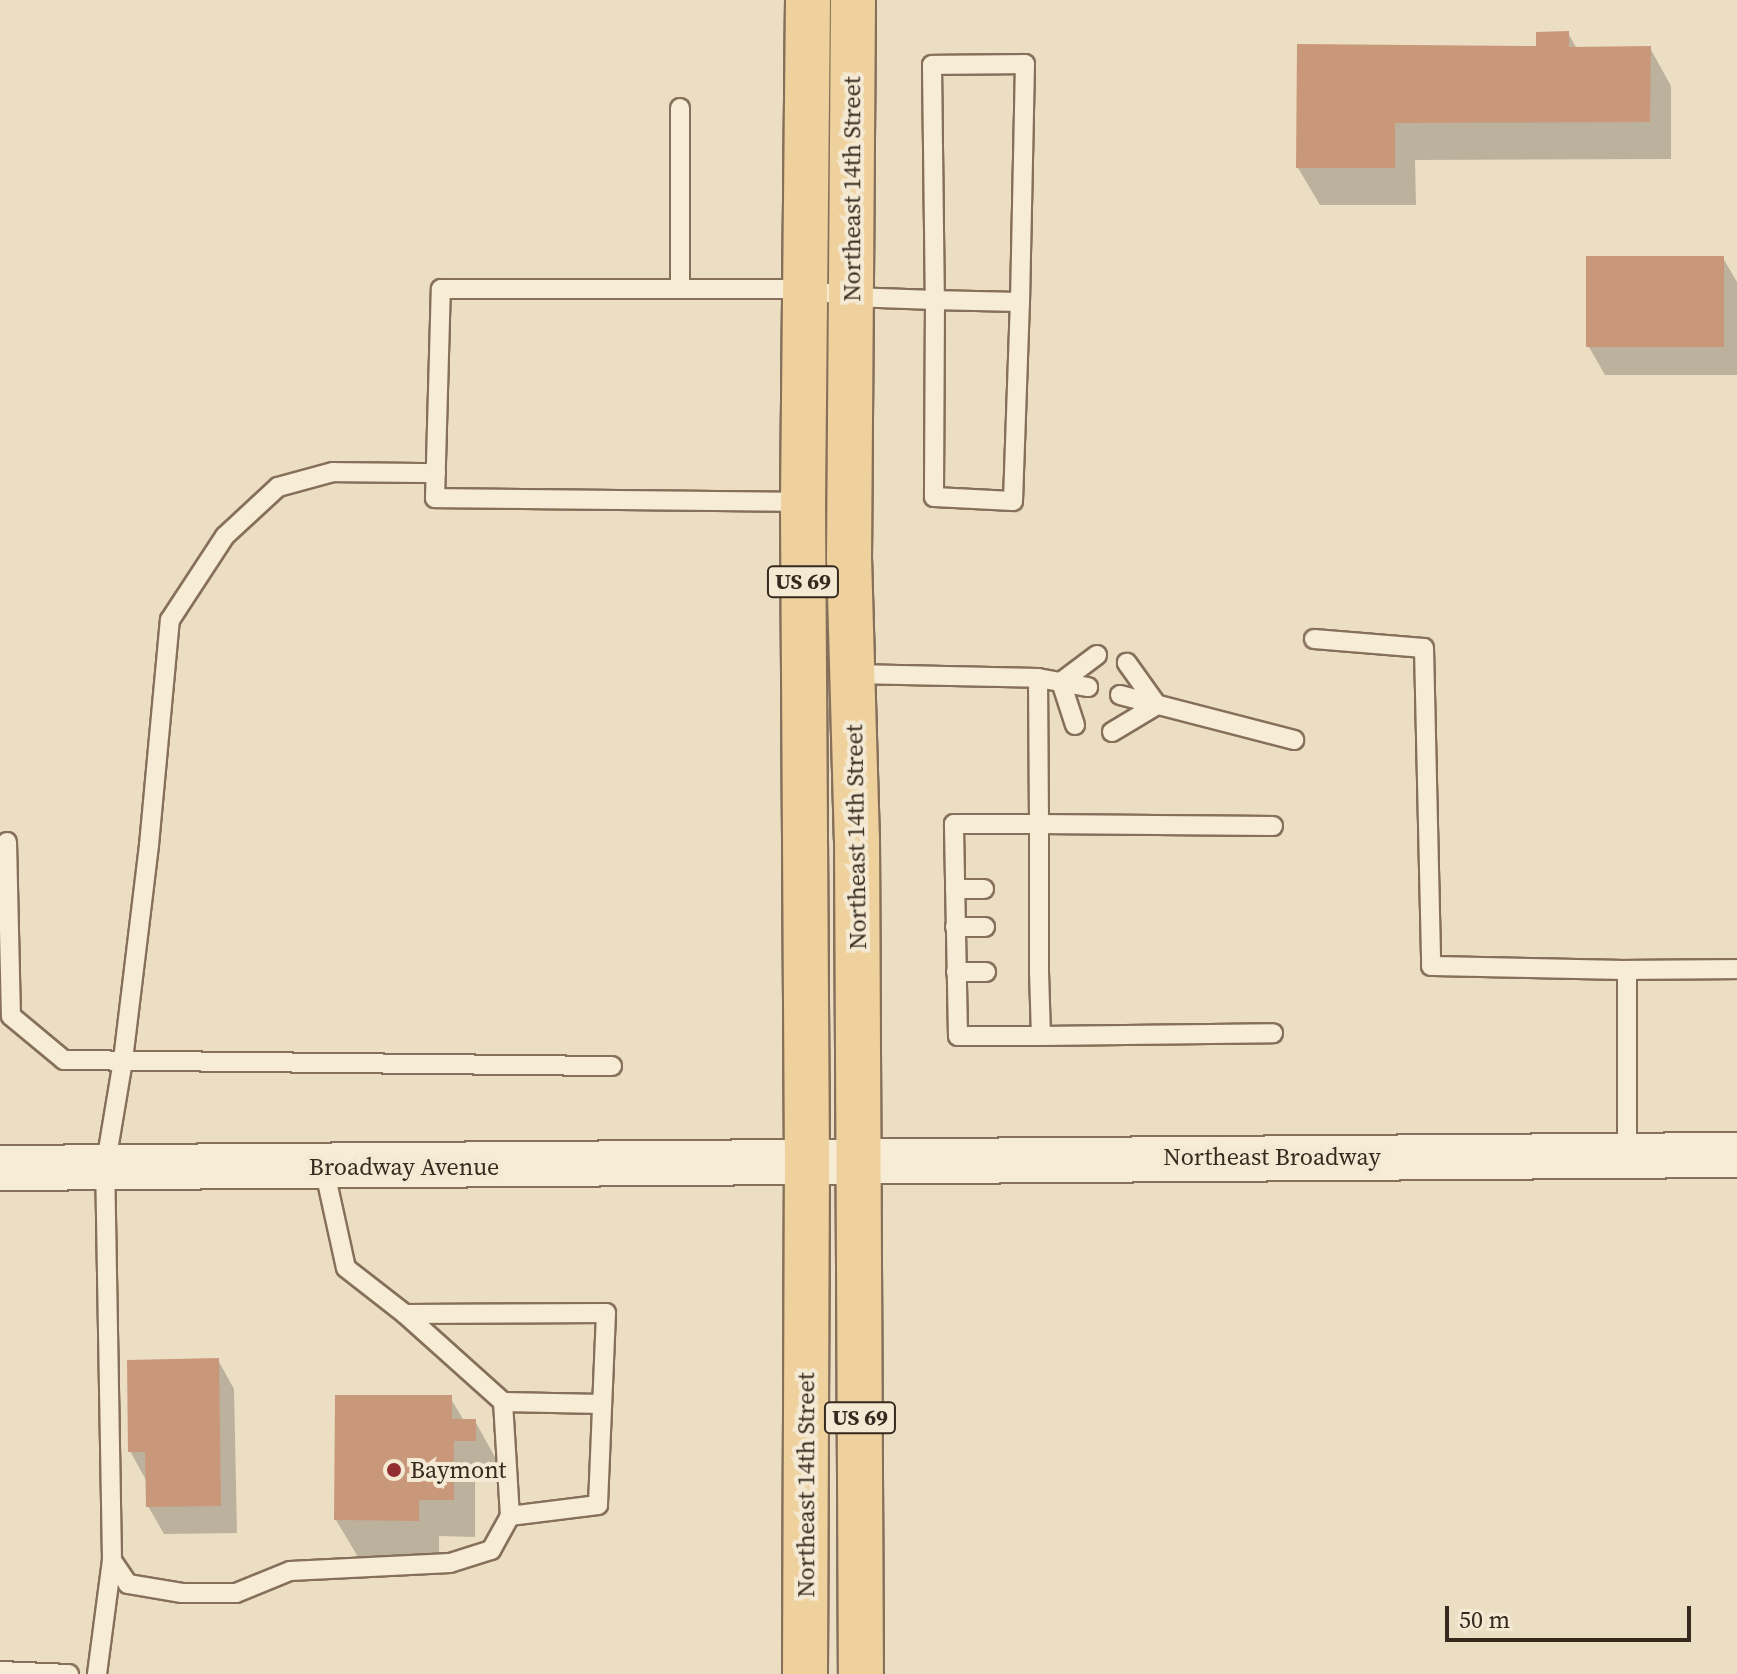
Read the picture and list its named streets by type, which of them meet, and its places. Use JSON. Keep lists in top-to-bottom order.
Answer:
{
  "streets": {
    "main road": [
      "Northeast 14th Street",
      "US 69",
      "Northeast Broadway",
      "Broadway Avenue"
    ]
  },
  "crossings": [
    ["Northeast 14th Street", "Northeast Broadway"],
    ["Northeast 14th Street", "Broadway Avenue"],
    ["Northeast Broadway", "Broadway Avenue"]
  ],
  "places": ["Baymont"],
  "scale_bar": "50 m"
}
